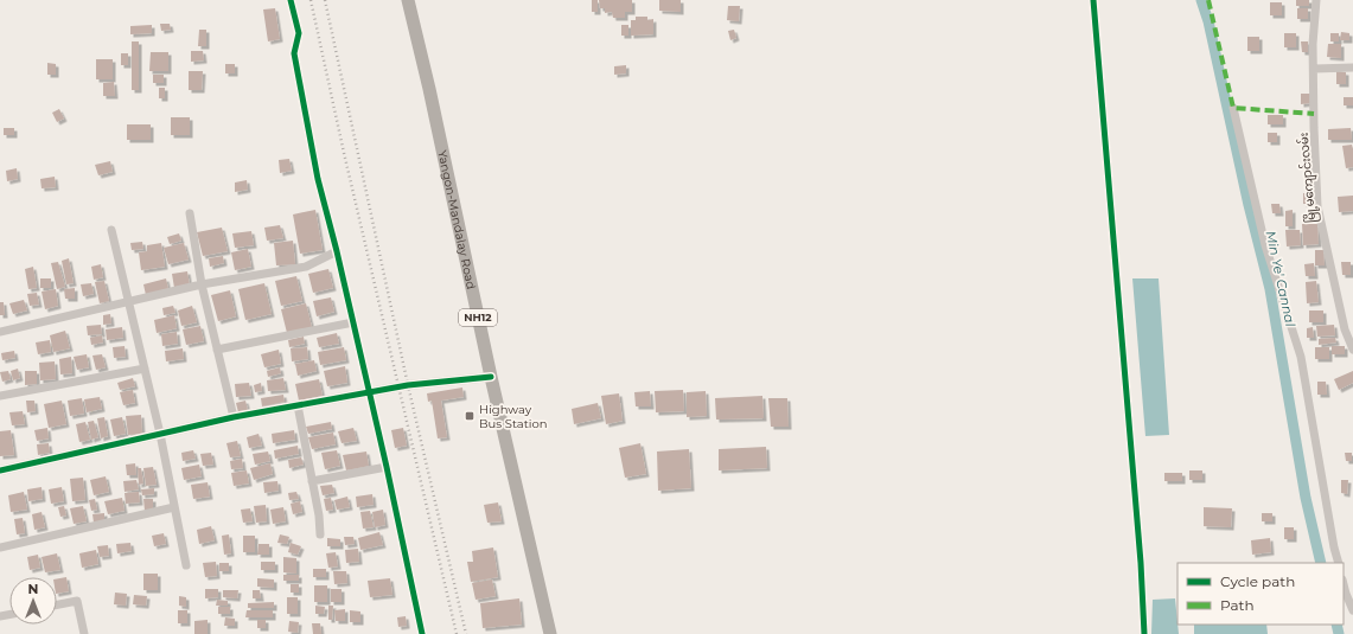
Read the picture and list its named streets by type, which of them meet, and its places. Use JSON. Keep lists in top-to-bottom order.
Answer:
{
  "streets": {
    "highway": ["Yangon-Mandalay Road", "NH12"],
    "street": ["မြို့မကျောင်းလမ်း"]
  },
  "water": ["Min Ye' Cannal"],
  "places": {
    "transit": ["Highway Bus Station"]
  },
  "legend": ["Cycle path", "Path"],
  "north": "top"
}
